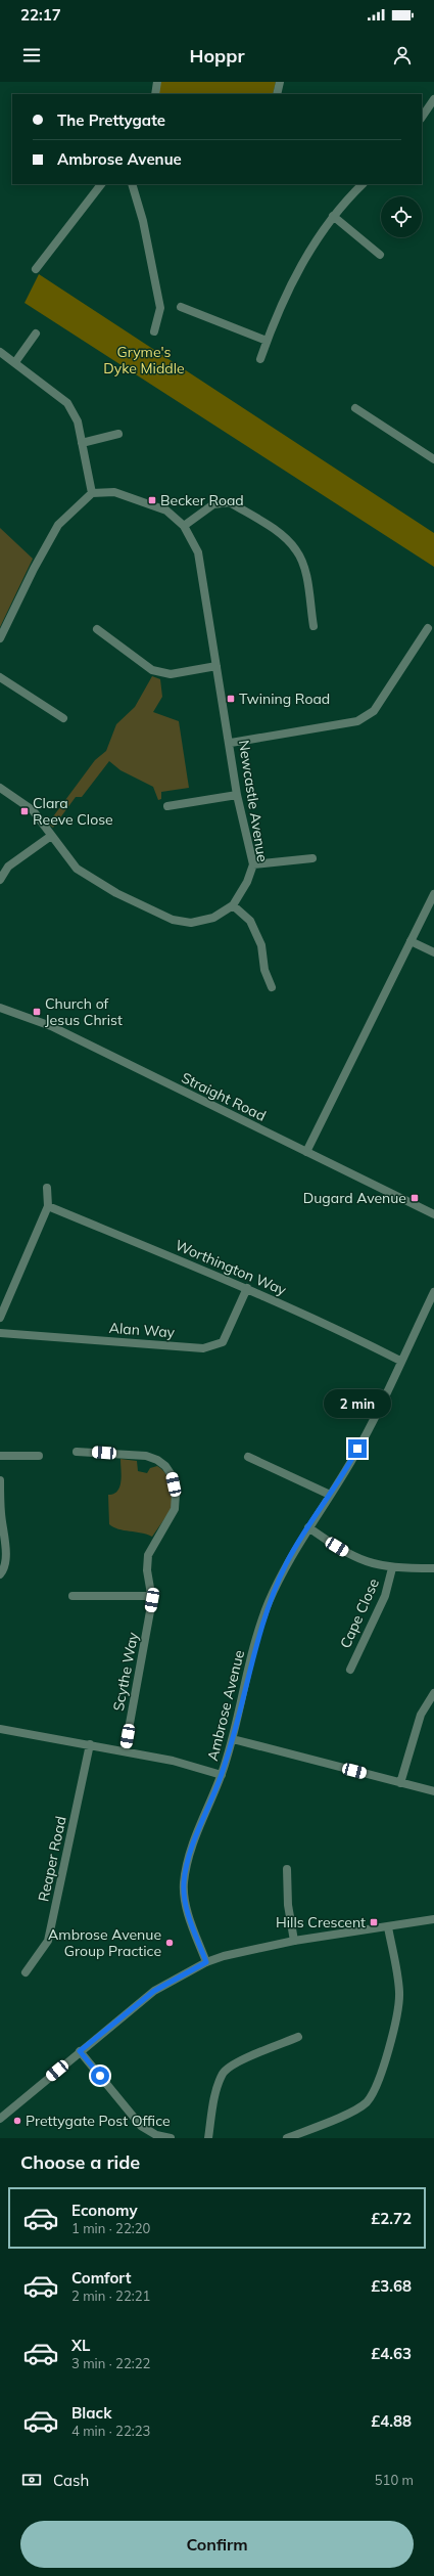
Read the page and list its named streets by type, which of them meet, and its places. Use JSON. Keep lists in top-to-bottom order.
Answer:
{
  "streets": {
    "street": [
      "Newcastle Avenue",
      "Straight Road",
      "Worthington Way",
      "Alan Way",
      "Cape Close",
      "Scythe Way",
      "Ambrose Avenue",
      "Reaper Road"
    ]
  },
  "crossings": [
    ["Worthington Way", "Alan Way"],
    ["Worthington Way", "Ambrose Avenue"]
  ],
  "parks": ["Gryme's Dyke Middle"],
  "places": {
    "transit": [
      "Becker Road",
      "Twining Road",
      "Clara Reeve Close",
      "Church of Jesus Christ",
      "Dugard Avenue",
      "Hills Crescent"
    ],
    "other": ["Ambrose Avenue Group Practice", "Prettygate Post Office"]
  },
  "page": {
    "status": "22:17",
    "header": "Hoppr",
    "banner": ["The Prettygate", "Ambrose Avenue"],
    "bubble": "2 min",
    "heading": "Choose a ride",
    "list": [
      {
        "name": "Economy",
        "note": "1 min · 22:20",
        "value": "£2.72"
      },
      {
        "name": "Comfort",
        "note": "2 min · 22:21",
        "value": "£3.68"
      },
      {
        "name": "XL",
        "note": "3 min · 22:22",
        "value": "£4.63"
      },
      {
        "name": "Black",
        "note": "4 min · 22:23",
        "value": "£4.88"
      }
    ],
    "pay": ["Cash", "510 m"],
    "buttons": "Confirm"
  }
}
